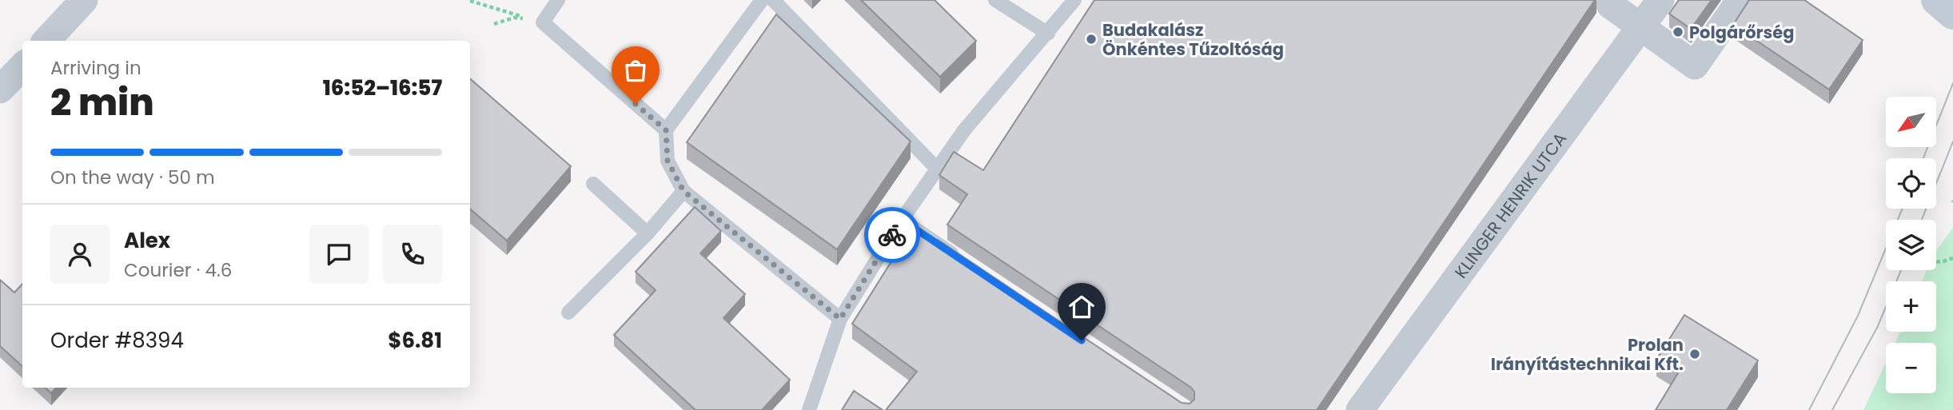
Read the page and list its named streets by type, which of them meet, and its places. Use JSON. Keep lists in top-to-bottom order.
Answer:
{
  "streets": {
    "street": ["KLINGER HENRIK UTCA"]
  },
  "places": ["Polgárőrség", "Budakalász Önkéntes Tűzoltóság", "Prolan Irányítástechnikai Kft."],
  "north": "bottom left",
  "page": {
    "heading": ["2 min", "Arriving in", "16:52–16:57"],
    "panel": [
      "Alex",
      "Courier · 4.6",
      "Order #8394",
      "$6.81"
    ],
    "map_buttons": ["+", "−"],
    "bar": "On the way · 50 m"
  }
}
